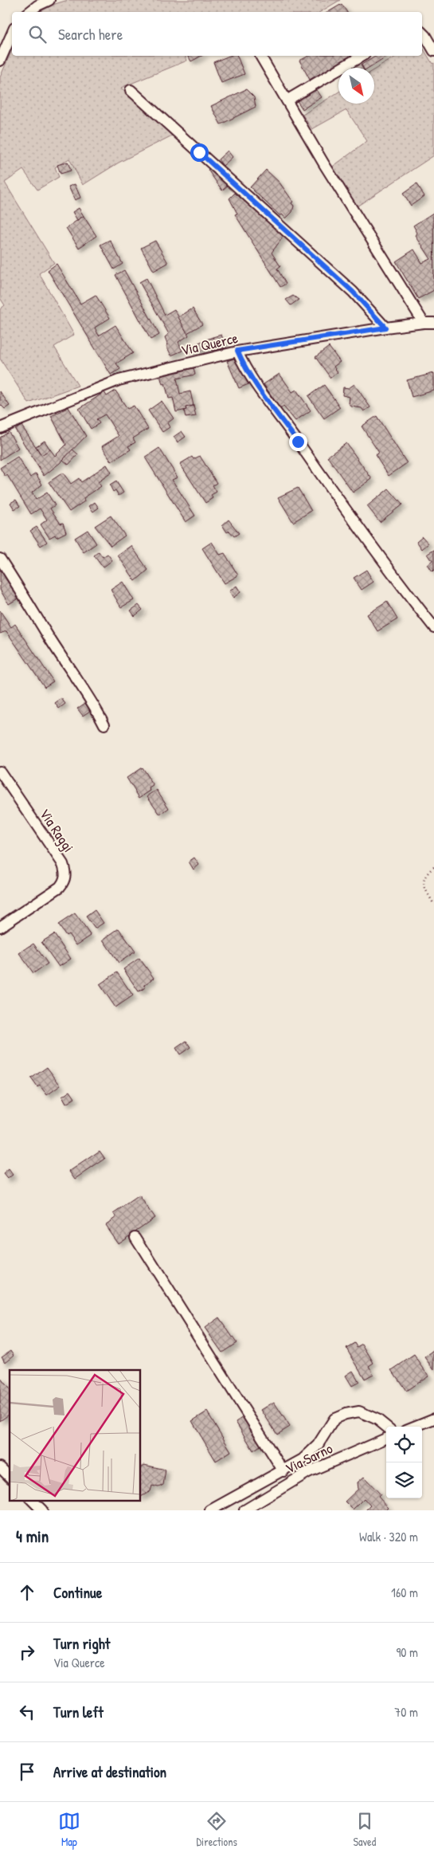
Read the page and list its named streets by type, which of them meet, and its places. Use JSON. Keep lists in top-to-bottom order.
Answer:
{
  "streets": {
    "street": ["Via Querce", "Via Raggi", "Via Sarno"]
  },
  "north": "bottom right",
  "page": {
    "search": "Search here",
    "heading": ["4 min", "Walk · 320 m"],
    "list": [
      ["Continue", "160 m"],
      ["Turn right", "Via Querce", "90 m"],
      ["Turn left", "70 m"],
      "Arrive at destination"
    ],
    "nav": ["Map", "Directions", "Saved"]
  }
}
